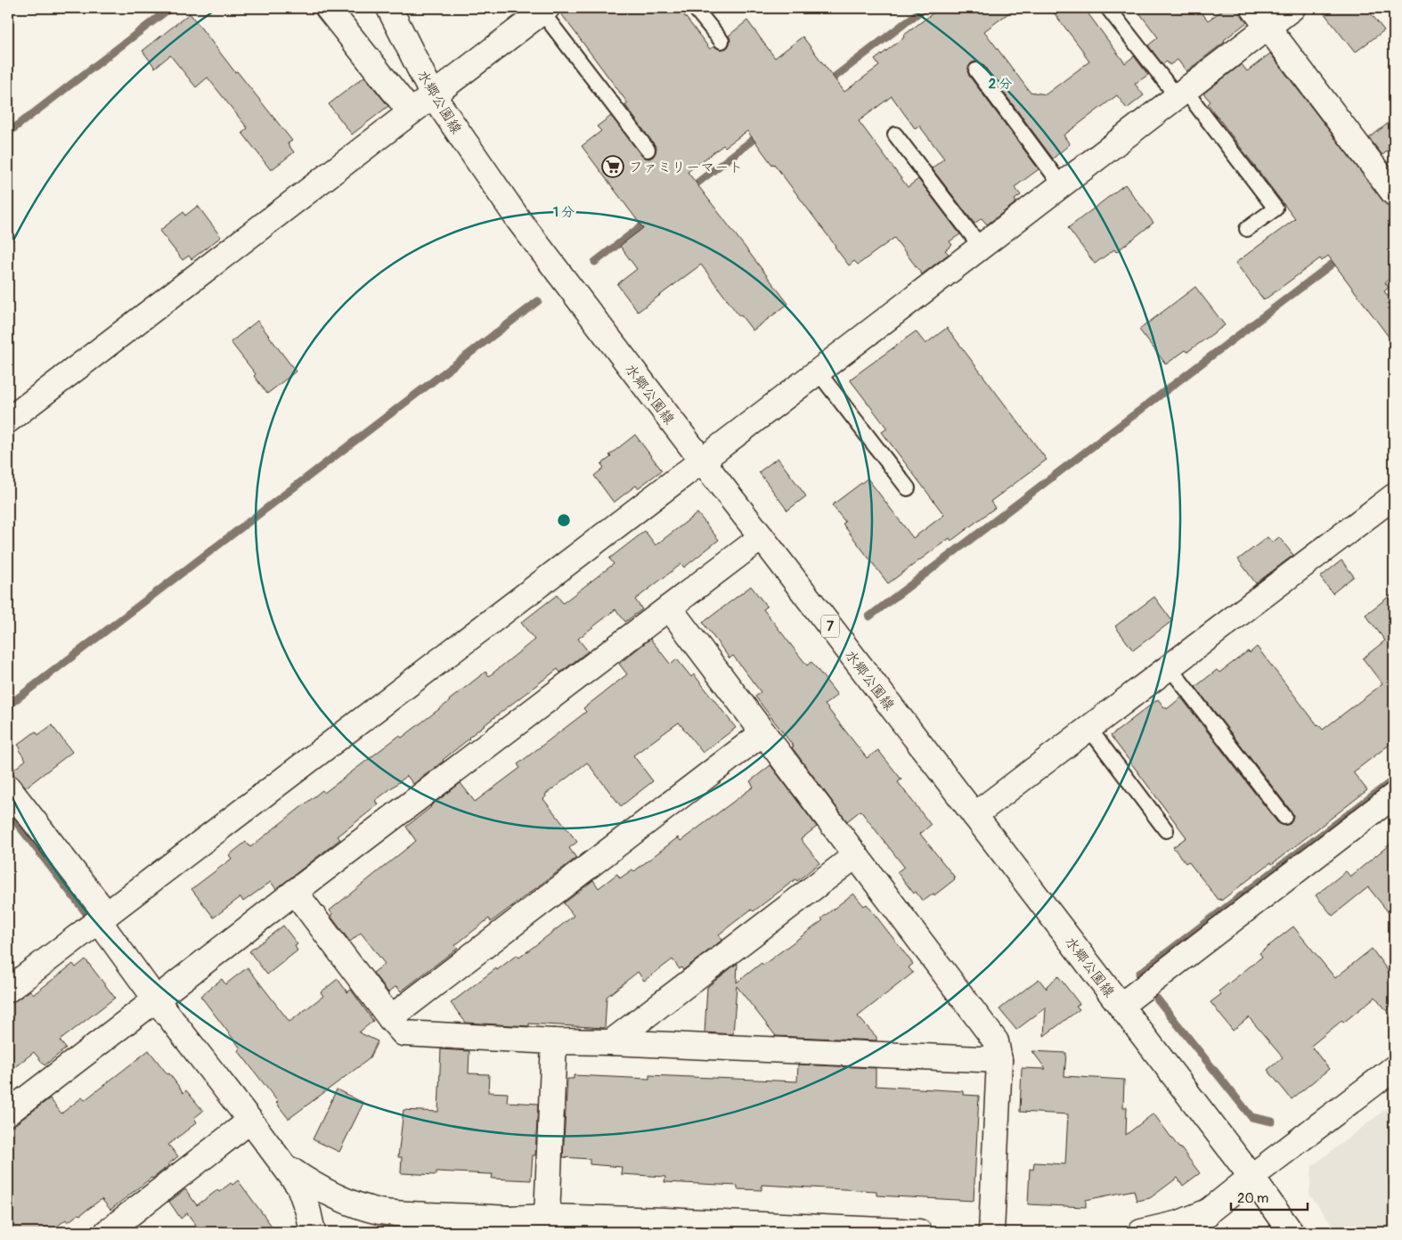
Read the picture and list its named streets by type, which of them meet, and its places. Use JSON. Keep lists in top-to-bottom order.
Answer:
{
  "streets": {
    "street": ["水郷公園線", "7"]
  },
  "places": {
    "supermarket": ["ファミリーマート"]
  },
  "scale_bar": "20 m",
  "rings": ["2 分", "1 分"]
}
